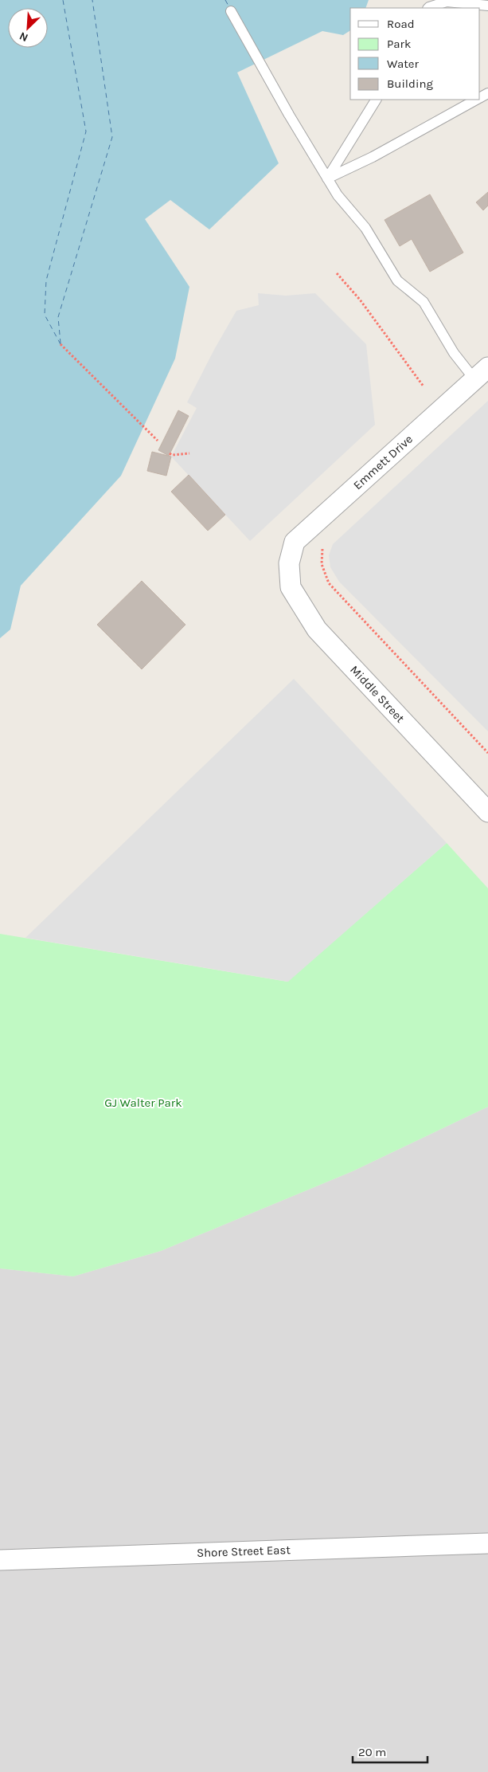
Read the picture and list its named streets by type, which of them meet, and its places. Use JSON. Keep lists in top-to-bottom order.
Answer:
{
  "streets": {
    "street": ["Emmett Drive", "Middle Street", "Shore Street East"]
  },
  "crossings": [
    ["Emmett Drive", "Middle Street"]
  ],
  "parks": ["GJ Walter Park"],
  "legend": [
    "Road",
    "Park",
    "Water",
    "Building"
  ],
  "scale_bar": "20 m",
  "north": "bottom left"
}
